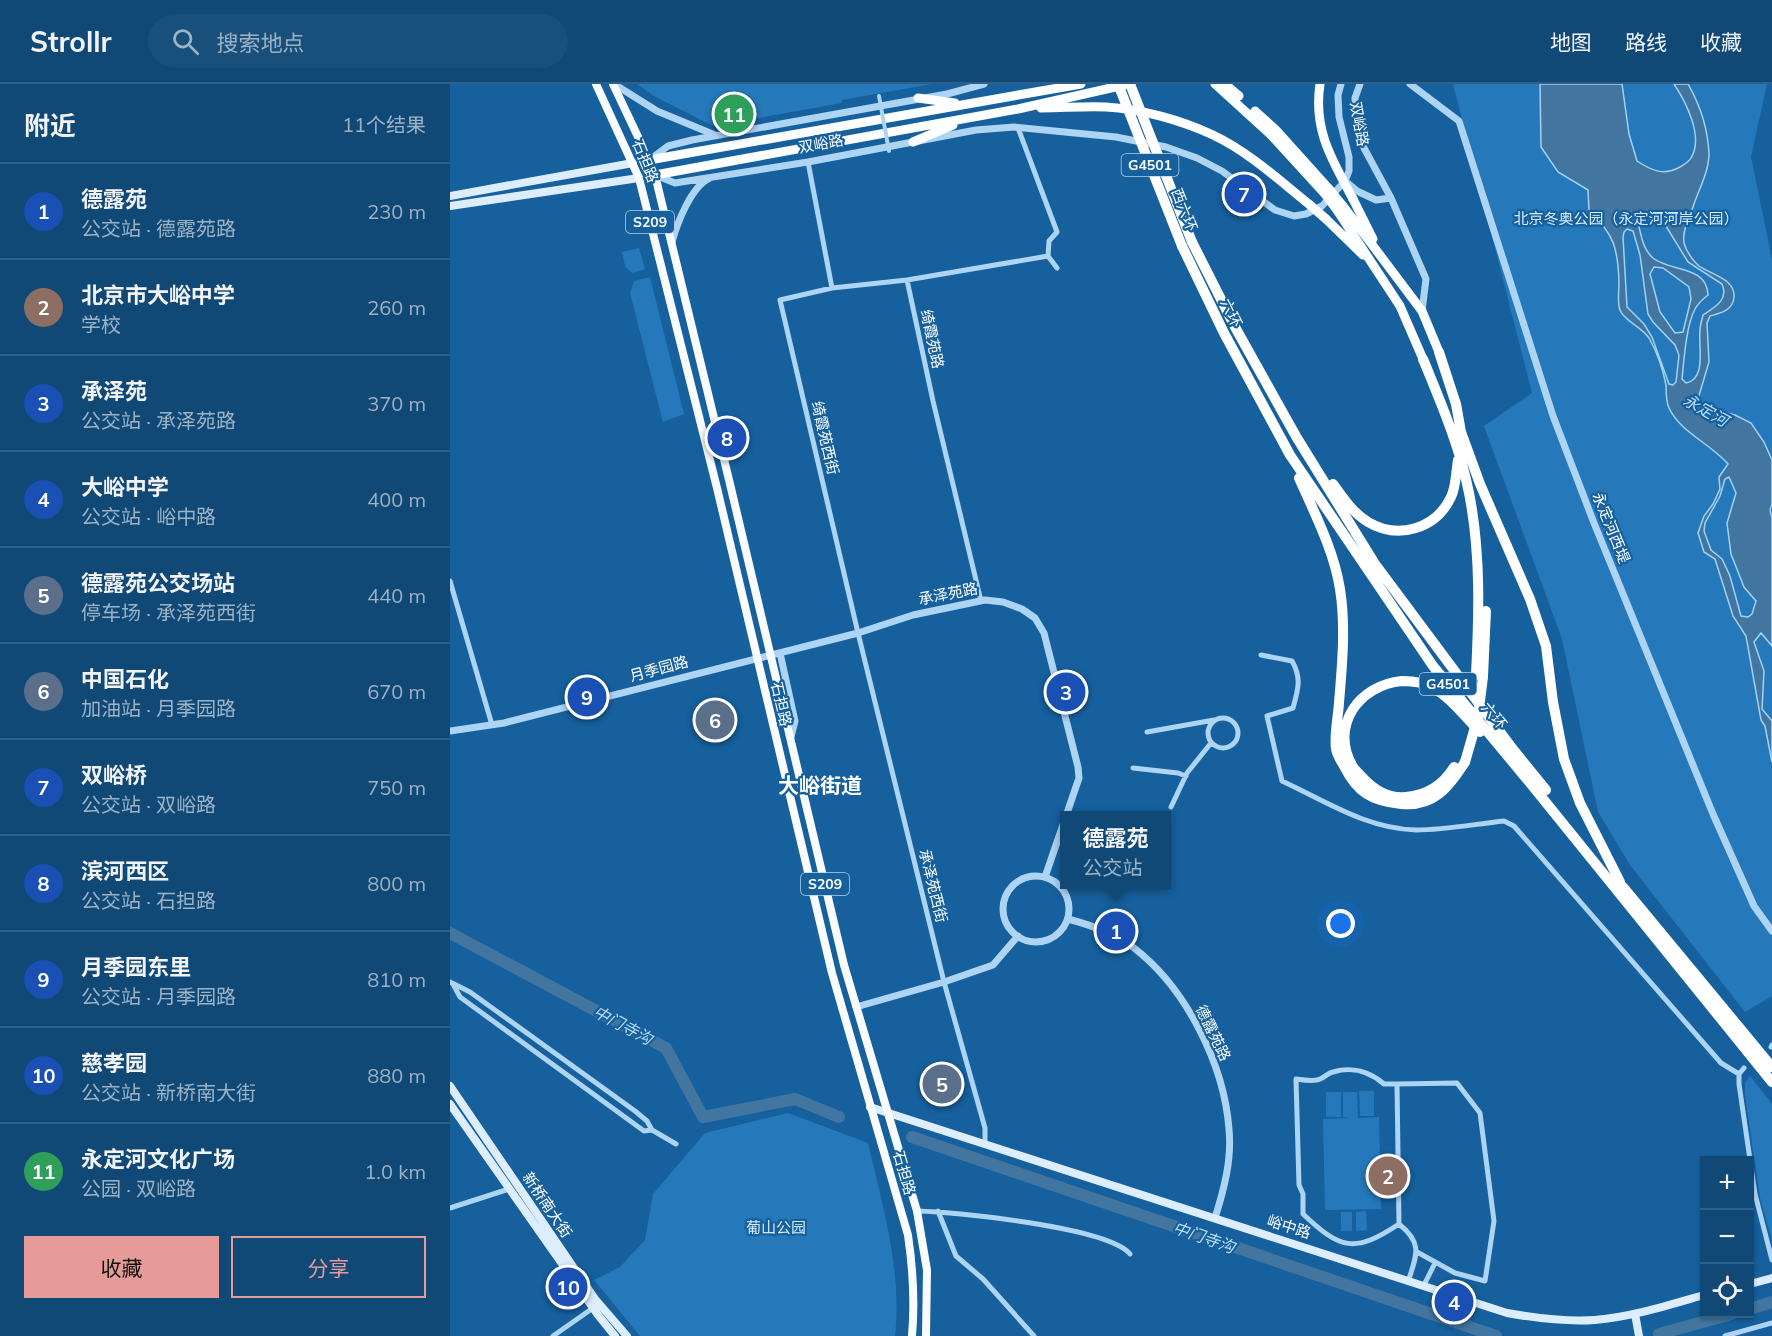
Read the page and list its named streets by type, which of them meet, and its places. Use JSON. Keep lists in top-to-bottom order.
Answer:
{
  "streets": {
    "highway": [
      "双峪路",
      "G4501",
      "西六环",
      "六环"
    ],
    "main road": [
      "石担路",
      "S209",
      "新桥南大街",
      "峪中路"
    ],
    "street": [
      "绮霞苑路",
      "绮霞苑西街",
      "永定河西堤",
      "承泽苑路",
      "月季园路",
      "承泽苑西街",
      "德露苑路"
    ]
  },
  "crossings": [
    ["双峪路", "石担路"],
    ["双峪路", "西六环"],
    ["石担路", "承泽苑路"],
    ["石担路", "月季园路"],
    ["石担路", "峪中路"],
    ["西六环", "六环"],
    ["绮霞苑路", "承泽苑路"],
    ["绮霞苑西街", "承泽苑路"],
    ["绮霞苑西街", "承泽苑西街"],
    ["承泽苑路", "月季园路"],
    ["承泽苑路", "承泽苑西街"],
    ["承泽苑西街", "峪中路"],
    ["德露苑路", "峪中路"]
  ],
  "districts": ["大峪街道"],
  "water": ["永定河", "中门寺沟"],
  "parks": ["北京冬奥公园（永定河河岸公园）", "葡山公园"],
  "page": {
    "header": "Strollr",
    "search": "搜索地点",
    "nav": ["地图", "路线", "收藏"],
    "heading": ["附近", "11个结果"],
    "pins": [
      "11",
      "7",
      "8",
      "3",
      "9",
      "6",
      "1",
      "5",
      "2",
      "10",
      "4"
    ],
    "list": [
      {
        "mark": "1",
        "name": "德露苑",
        "note": "公交站 · 德露苑路",
        "value": "230 m"
      },
      {
        "mark": "2",
        "name": "北京市大峪中学",
        "note": "学校",
        "value": "260 m"
      },
      {
        "mark": "3",
        "name": "承泽苑",
        "note": "公交站 · 承泽苑路",
        "value": "370 m"
      },
      {
        "mark": "4",
        "name": "大峪中学",
        "note": "公交站 · 峪中路",
        "value": "400 m"
      },
      {
        "mark": "5",
        "name": "德露苑公交场站",
        "note": "停车场 · 承泽苑西街",
        "value": "440 m"
      },
      {
        "mark": "6",
        "name": "中国石化",
        "note": "加油站 · 月季园路",
        "value": "670 m"
      },
      {
        "mark": "7",
        "name": "双峪桥",
        "note": "公交站 · 双峪路",
        "value": "750 m"
      },
      {
        "mark": "8",
        "name": "滨河西区",
        "note": "公交站 · 石担路",
        "value": "800 m"
      },
      {
        "mark": "9",
        "name": "月季园东里",
        "note": "公交站 · 月季园路",
        "value": "810 m"
      },
      {
        "mark": "10",
        "name": "慈孝园",
        "note": "公交站 · 新桥南大街",
        "value": "880 m"
      },
      {
        "mark": "11",
        "name": "永定河文化广场",
        "note": "公园 · 双峪路",
        "value": "1.0 km"
      }
    ],
    "popup": ["德露苑", "公交站"],
    "map_buttons": ["+", "−"],
    "buttons": ["收藏", "分享"]
  }
}
